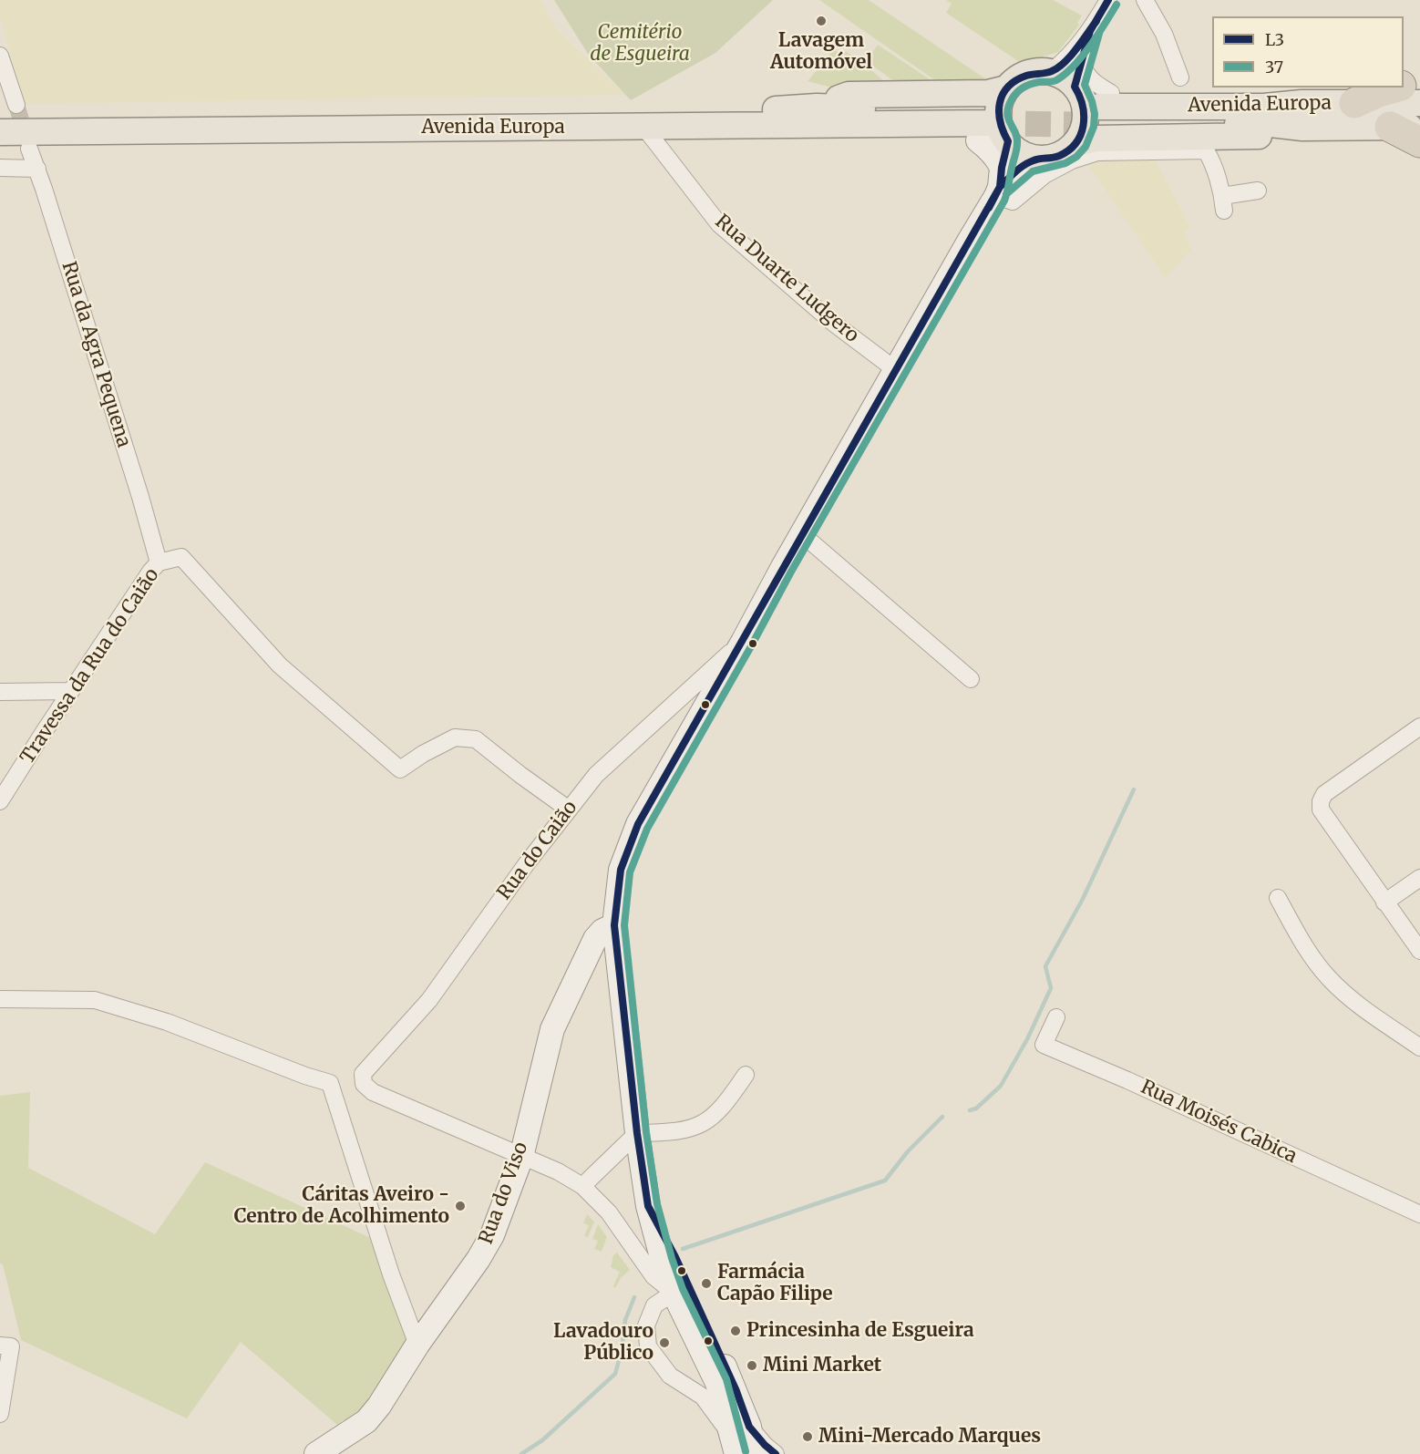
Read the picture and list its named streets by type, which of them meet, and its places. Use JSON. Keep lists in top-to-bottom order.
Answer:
{
  "streets": {
    "main road": ["Avenida Europa", "Rua do Viso"],
    "street": [
      "Rua Duarte Ludgero",
      "Rua da Agra Pequena",
      "Travessa da Rua do Caião",
      "Rua do Caião",
      "Rua Moisés Cabica"
    ]
  },
  "crossings": [
    ["Avenida Europa", "Rua Duarte Ludgero"],
    ["Rua da Agra Pequena", "Travessa da Rua do Caião"],
    ["Travessa da Rua do Caião", "Rua do Caião"],
    ["Rua do Caião", "Rua do Viso"]
  ],
  "parks": ["Cemitério de Esgueira"],
  "places": [
    "Lavagem Automóvel",
    "Cáritas Aveiro - Centro de Acolhimento",
    "Farmácia Capão Filipe",
    "Princesinha de Esgueira",
    "Lavadouro Público",
    "Mini Market",
    "Mini-Mercado Marques"
  ],
  "lines": ["transit line L3", "transit line 37"],
  "legend": ["L3", "37"]
}
